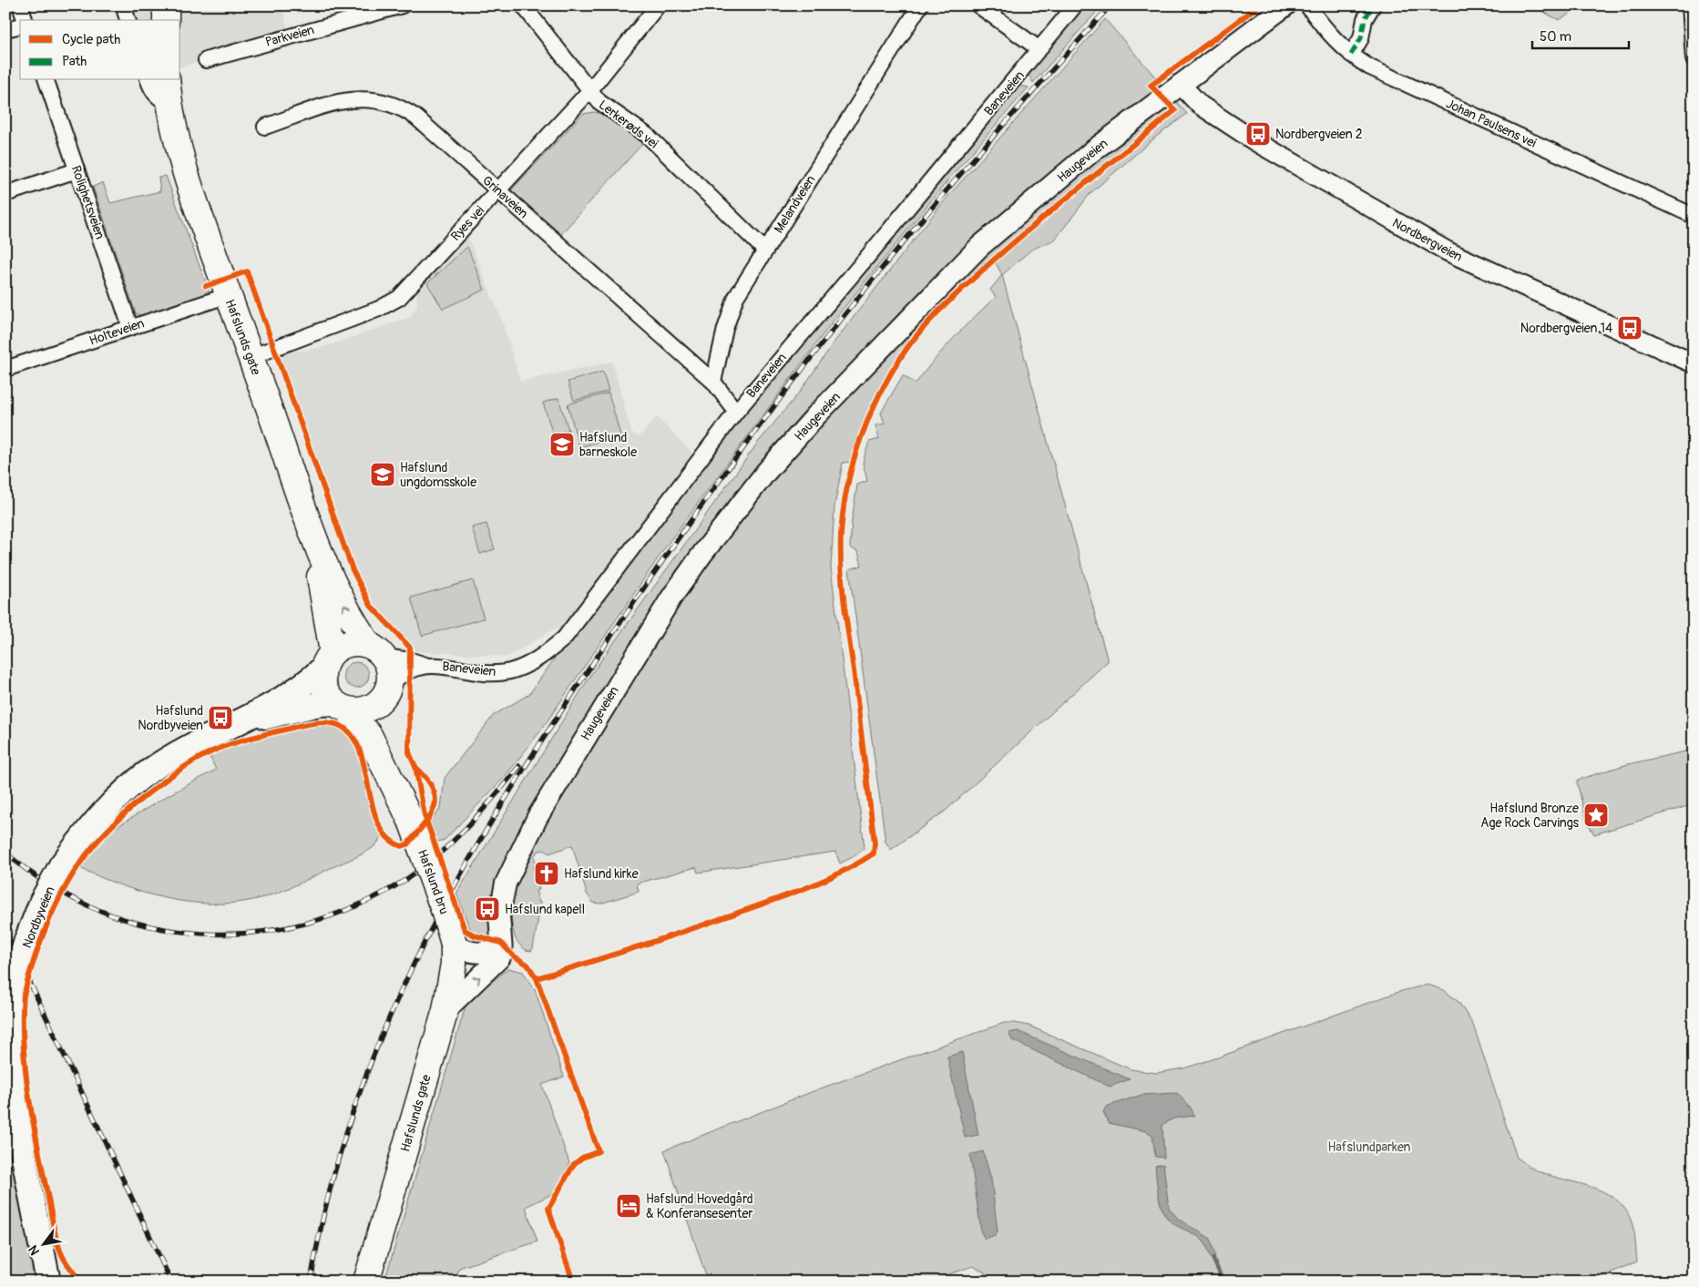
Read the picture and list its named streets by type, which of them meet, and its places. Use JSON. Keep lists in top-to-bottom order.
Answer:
{
  "streets": {
    "highway": ["Hafslunds gate", "Hafslund bru"],
    "main road": ["Haugeveien", "Nordbyveien"],
    "street": [
      "Parkveien",
      "Baneveien",
      "Johan Paulsens vei",
      "Lerkerøds vei",
      "Grinaveien",
      "Rolighetsveien",
      "Melandveien",
      "Ryes vei",
      "Nordbergveien",
      "Holteveien"
    ]
  },
  "crossings": [
    ["Baneveien", "Hafslunds gate"],
    ["Baneveien", "Nordbyveien"],
    ["Lerkerøds vei", "Melandveien"],
    ["Lerkerøds vei", "Ryes vei"],
    ["Haugeveien", "Nordbergveien"],
    ["Haugeveien", "Hafslunds gate"],
    ["Grinaveien", "Melandveien"],
    ["Grinaveien", "Ryes vei"],
    ["Rolighetsveien", "Holteveien"],
    ["Ryes vei", "Hafslunds gate"],
    ["Holteveien", "Hafslunds gate"],
    ["Hafslunds gate", "Hafslund bru"],
    ["Hafslunds gate", "Nordbyveien"]
  ],
  "parks": ["Hafslundparken"],
  "places": {
    "bus stop": [
      "Nordbergveien 2",
      "Nordbergveien 14",
      "Hafslund Nordbyveien",
      "Hafslund kapell"
    ],
    "school or university": ["Hafslund barneskole", "Hafslund ungdomsskole"],
    "place": ["Hafslund Bronze Age Rock Carvings"],
    "church": ["Hafslund kirke"],
    "hotel": ["Hafslund Hovedgård & Konferansesenter"]
  },
  "legend": ["Cycle path", "Path"],
  "scale_bar": "50 m",
  "north": "bottom left"
}
